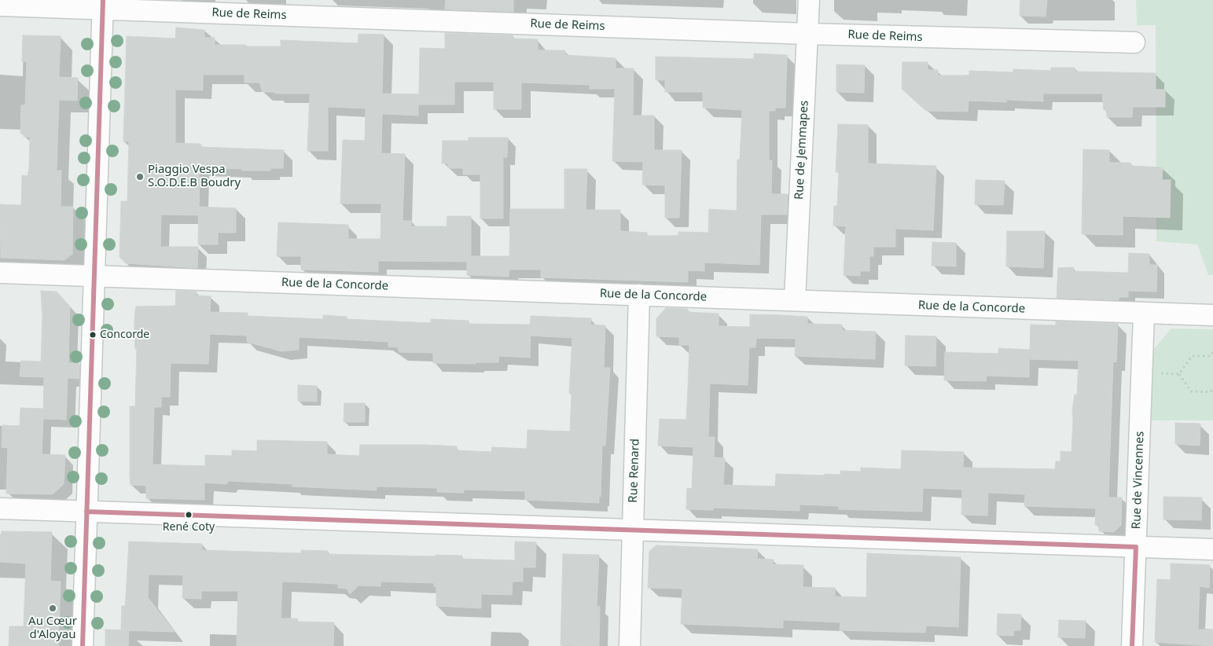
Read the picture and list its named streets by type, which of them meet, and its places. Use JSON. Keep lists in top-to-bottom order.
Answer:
{
  "streets": {
    "street": [
      "Rue de Reims",
      "Rue de Jemmapes",
      "Rue de la Concorde",
      "Rue Renard",
      "Rue de Vincennes"
    ]
  },
  "crossings": [
    ["Rue de Reims", "Rue de Jemmapes"],
    ["Rue de Jemmapes", "Rue de la Concorde"],
    ["Rue de la Concorde", "Rue Renard"],
    ["Rue de la Concorde", "Rue de Vincennes"]
  ],
  "places": [
    "Piaggio Vespa S.O.D.E.B Boudry",
    "Concorde",
    "René Coty",
    "Au Cœur d'Aloyau"
  ]
}
